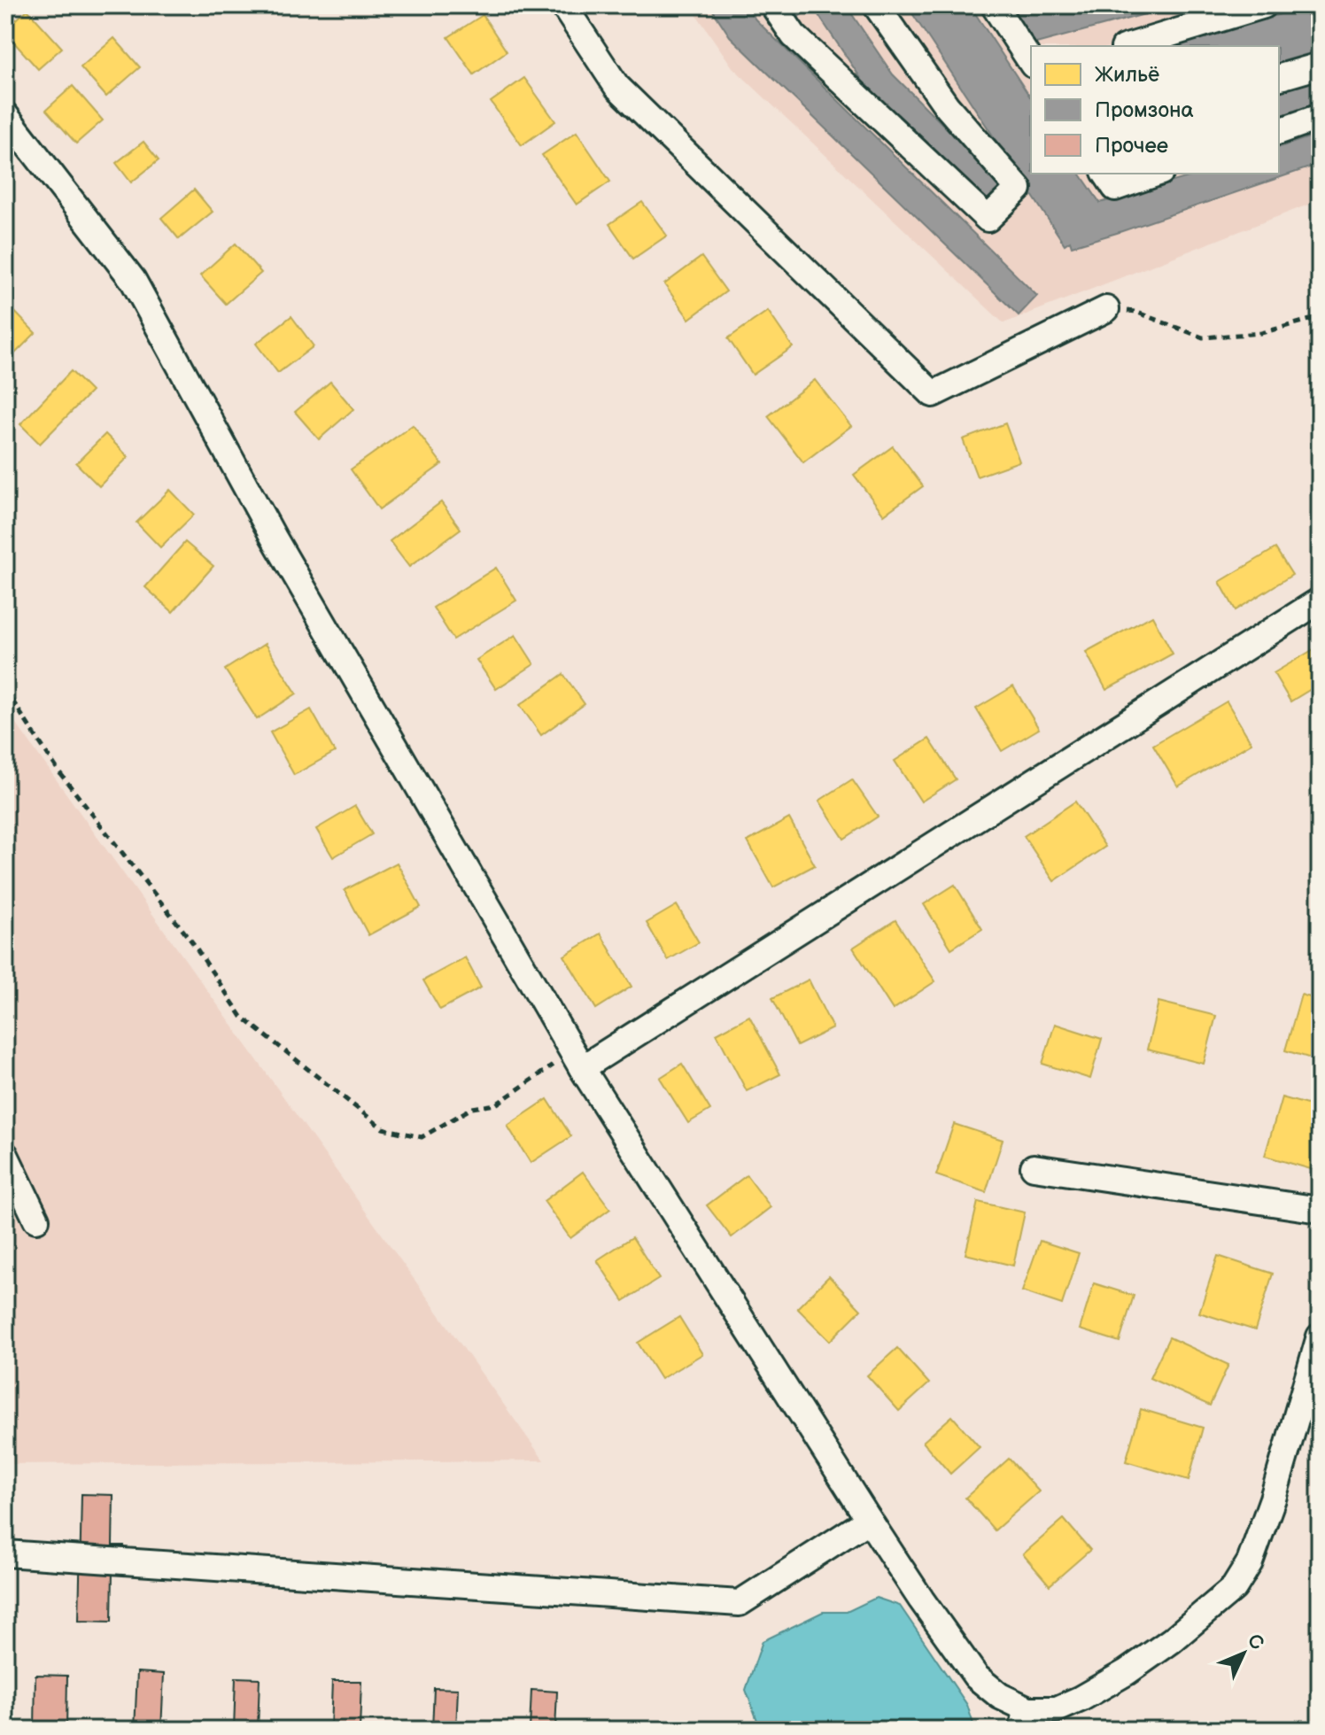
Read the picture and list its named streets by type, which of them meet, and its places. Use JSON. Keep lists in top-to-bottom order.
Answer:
{
  "legend": ["Жильё", "Промзона", "Прочее"],
  "north": "top right"
}
